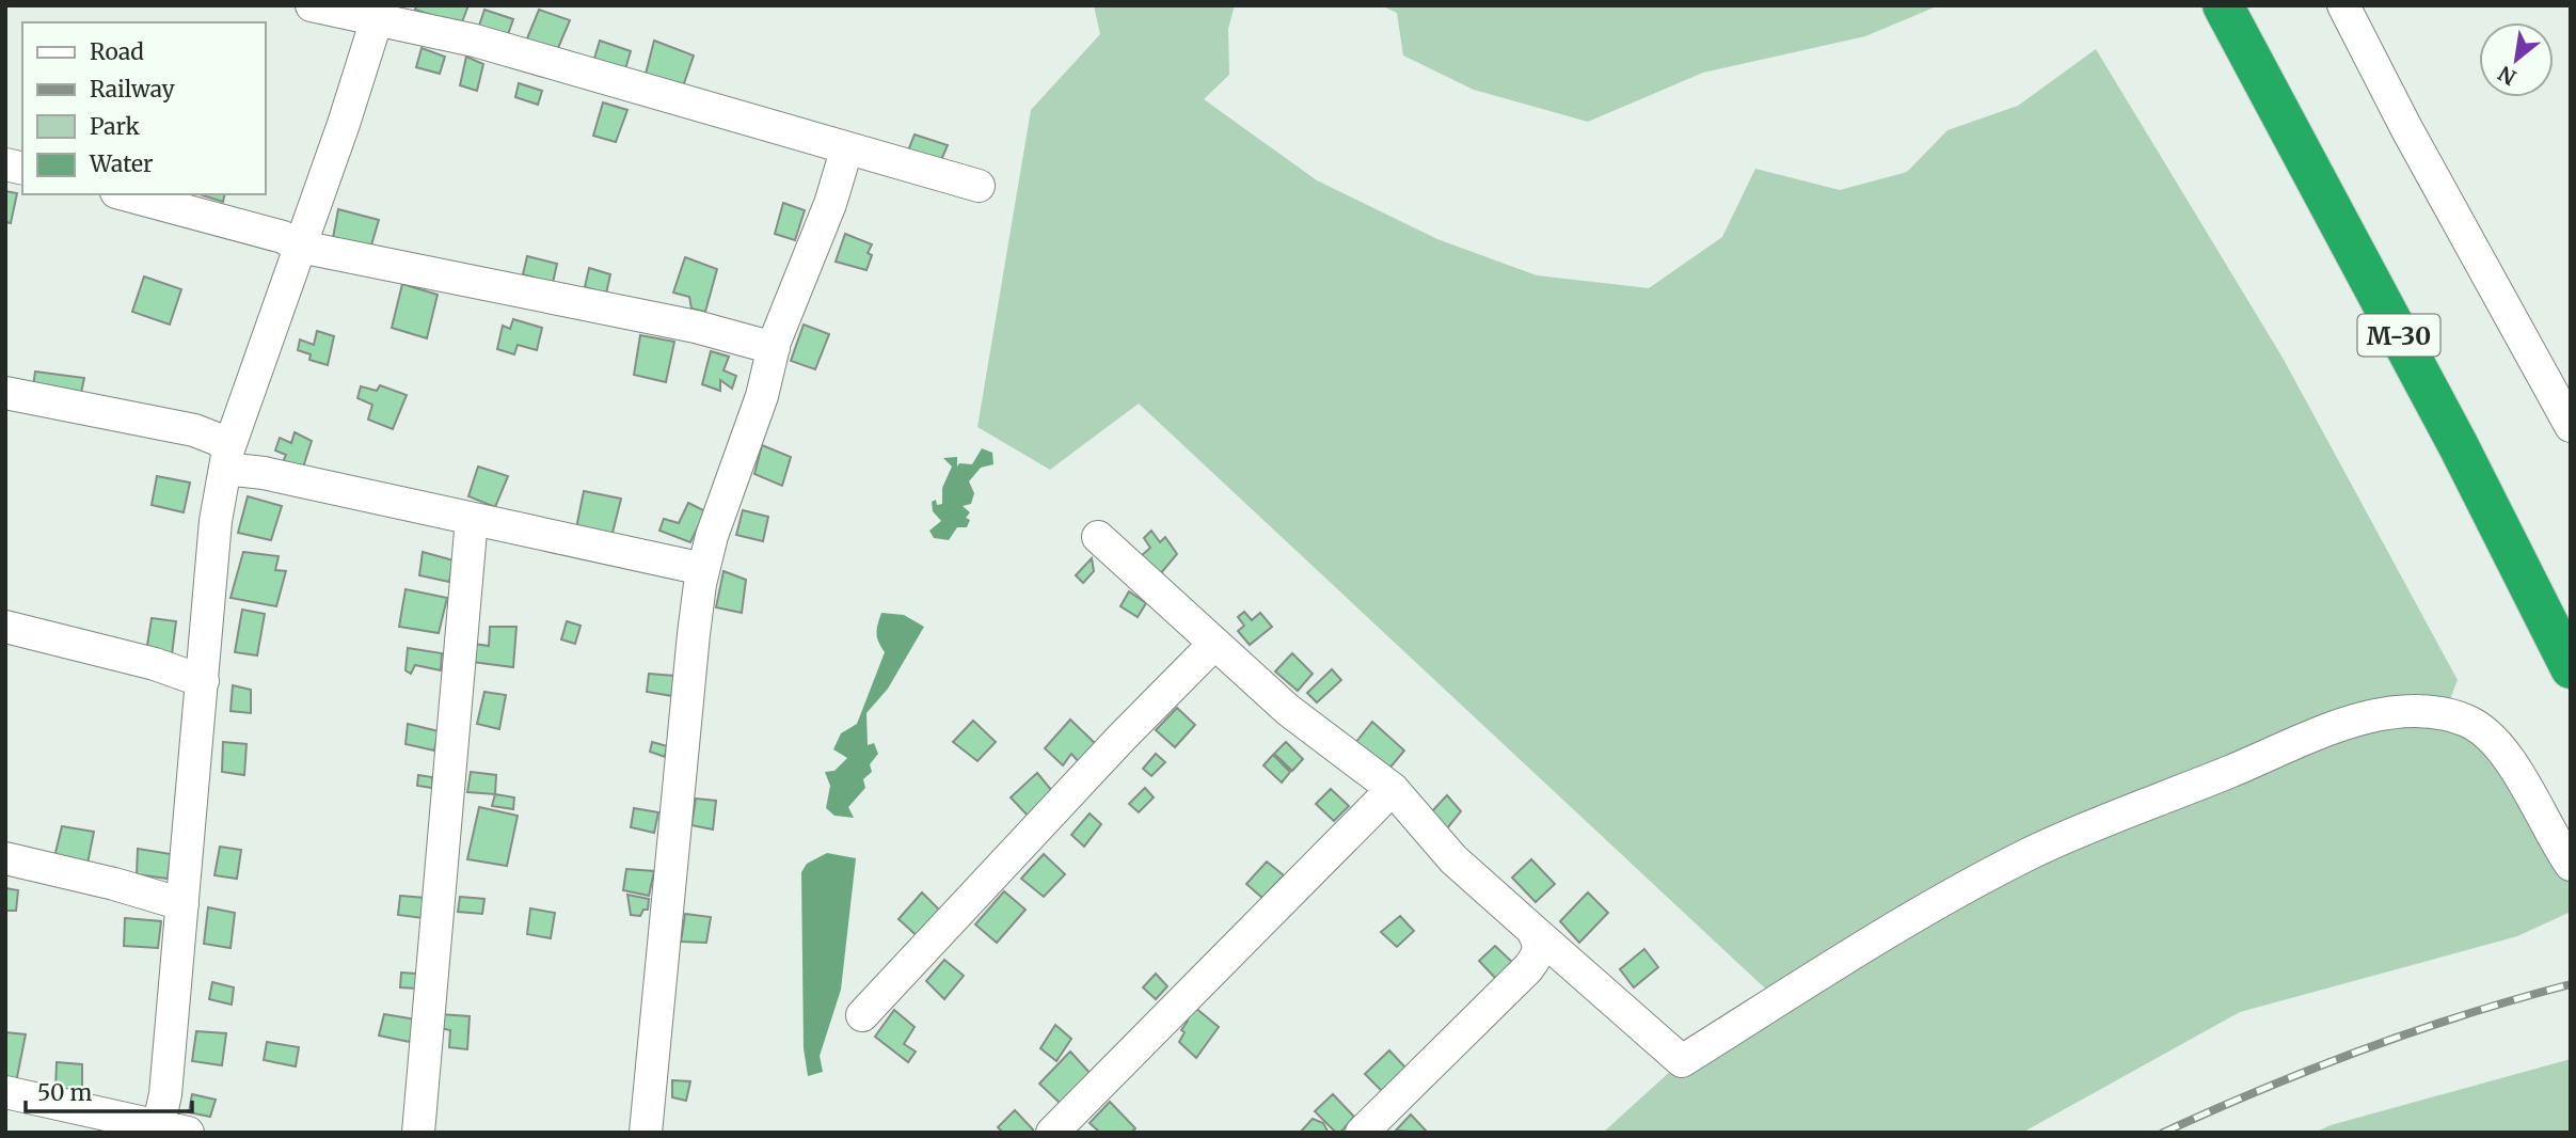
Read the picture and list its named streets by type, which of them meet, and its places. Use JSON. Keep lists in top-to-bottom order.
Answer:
{
  "streets": {
    "highway": ["М-30"]
  },
  "legend": [
    "Road",
    "Railway",
    "Park",
    "Water"
  ],
  "scale_bar": "50 m",
  "north": "bottom left"
}
